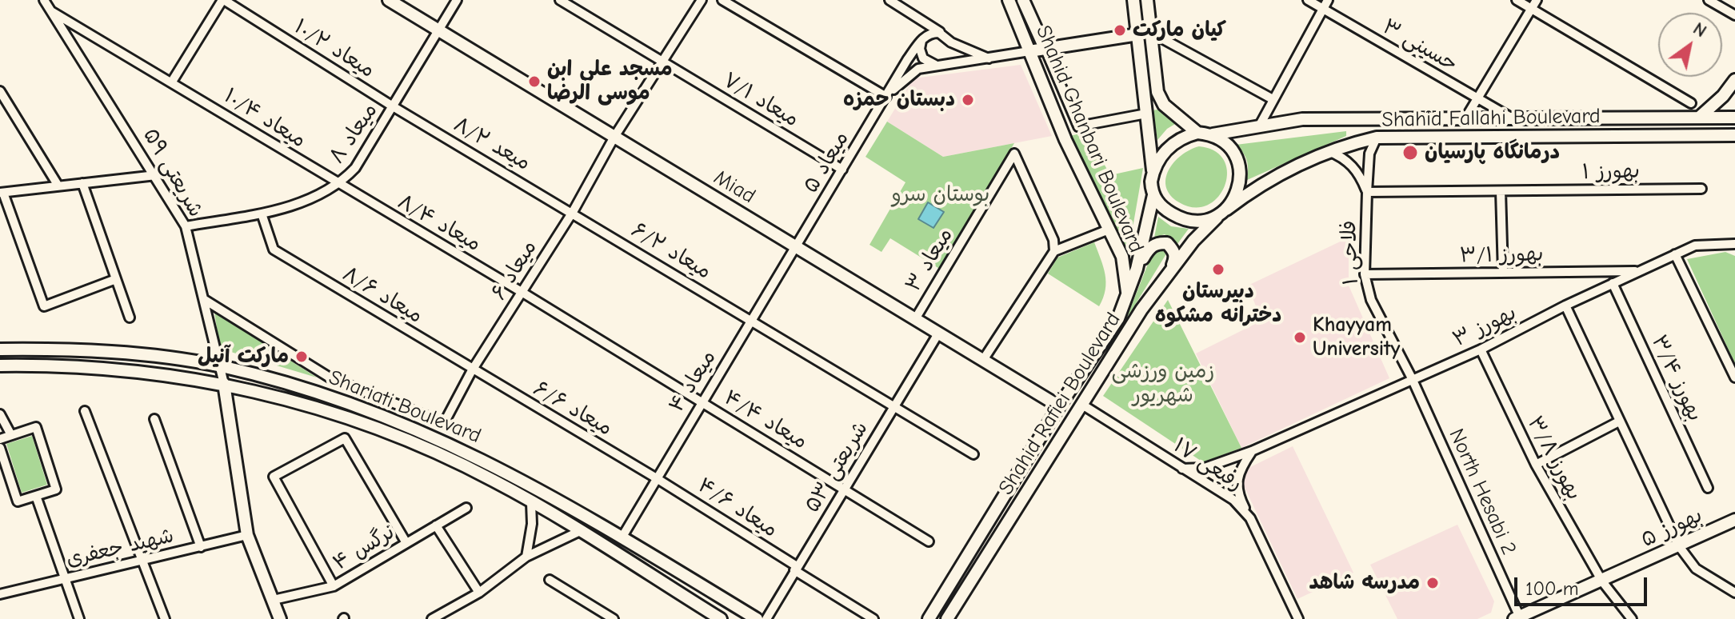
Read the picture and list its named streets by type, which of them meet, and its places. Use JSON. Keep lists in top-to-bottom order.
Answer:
{
  "streets": {
    "main road": [
      "Shahid Fallahi Boulevard",
      "Shahid Ghanbari Boulevard",
      "Miad",
      "Shahid Rafiei Boulevard",
      "Shariati Boulevard",
      "بهورز ۵"
    ],
    "street": [
      "حسینی ۳",
      "میعاد ۱۰/۲",
      "میعاد ۷/۱",
      "میعاد ۱۰/۴",
      "میعاد ۸",
      "میعد ۸/۲",
      "میعاد ۵",
      "بهورز ۱",
      "شریعتی ۵۹",
      "میعاد ۸/۴",
      "میعاد ۶/۲",
      "فلاحی ۱",
      "بهورز ۳/۱",
      "میعاد ۳",
      "میعاد ۶",
      "میعاد ۸/۶",
      "بهورز ۳",
      "بهورز ۳/۴",
      "میعاد ۴",
      "میعاد ۶/۶",
      "میعاد ۴/۴",
      "بهورز ۳/۸",
      "رفیعی ۱۷",
      "شریعتی ۵۳",
      "North Hesabi 2",
      "میعاد ۴/۶",
      "شهید جعفری",
      "نرگس ۴"
    ]
  },
  "crossings": [
    ["حسینی ۳", "Shahid Fallahi Boulevard"],
    ["میعاد ۱۰/۲", "میعاد ۸"],
    ["میعاد ۱۰/۲", "میعد ۸/۲"],
    ["میعاد ۷/۱", "میعاد ۵"],
    ["میعاد ۷/۱", "میعاد ۶"],
    ["میعاد ۱۰/۴", "میعاد ۸"],
    ["میعاد ۱۰/۴", "شریعتی ۵۹"],
    ["میعاد ۱۰/۴", "میعاد ۸/۴"],
    ["Shahid Fallahi Boulevard", "فلاحی ۱"],
    ["Shahid Fallahi Boulevard", "Shahid Rafiei Boulevard"],
    ["میعاد ۸", "میعد ۸/۲"],
    ["میعاد ۸", "شریعتی ۵۹"],
    ["میعاد ۸", "Miad"],
    ["میعاد ۸", "میعاد ۸/۴"],
    ["میعاد ۸", "میعاد ۸/۶"],
    ["Shahid Ghanbari Boulevard", "Shahid Rafiei Boulevard"],
    ["میعد ۸/۲", "میعاد ۶/۲"],
    ["میعد ۸/۲", "میعاد ۶"],
    ["میعاد ۵", "Miad"],
    ["میعاد ۵", "میعاد ۴"],
    ["بهورز ۱", "فلاحی ۱"],
    ["شریعتی ۵۹", "میعاد ۶"],
    ["شریعتی ۵۹", "Shariati Boulevard"],
    ["Miad", "میعاد ۳"],
    ["Miad", "میعاد ۶"],
    ["Miad", "میعاد ۴"],
    ["Miad", "Shahid Rafiei Boulevard"],
    ["Miad", "شریعتی ۵۳"],
    ["میعاد ۸/۴", "میعاد ۶"],
    ["میعاد ۸/۴", "میعاد ۴/۴"],
    ["میعاد ۶/۲", "میعاد ۶"],
    ["میعاد ۶/۲", "میعاد ۴"],
    ["میعاد ۶/۲", "شریعتی ۵۳"],
    ["فلاحی ۱", "بهورز ۳/۱"],
    ["فلاحی ۱", "بهورز ۳"],
    ["فلاحی ۱", "North Hesabi 2"],
    ["بهورز ۳/۱", "بهورز ۳"],
    ["میعاد ۶", "میعاد ۸/۶"],
    ["میعاد ۶", "میعاد ۶/۶"],
    ["میعاد ۸/۶", "میعاد ۶/۶"],
    ["بهورز ۳", "بهورز ۳/۴"],
    ["بهورز ۳", "بهورز ۳/۸"],
    ["بهورز ۳", "رفیعی ۱۷"],
    ["بهورز ۳", "North Hesabi 2"],
    ["میعاد ۴", "Shariati Boulevard"],
    ["میعاد ۴", "میعاد ۶/۶"],
    ["میعاد ۴", "میعاد ۴/۴"],
    ["میعاد ۴", "میعاد ۴/۶"],
    ["Shahid Rafiei Boulevard", "رفیعی ۱۷"],
    ["میعاد ۶/۶", "میعاد ۴/۶"],
    ["میعاد ۴/۴", "شریعتی ۵۳"],
    ["بهورز ۳/۸", "بهورز ۵"],
    ["شریعتی ۵۳", "میعاد ۴/۶"],
    ["North Hesabi 2", "بهورز ۵"]
  ],
  "parks": ["بوستان سرو", "زمین ورزشی شهریور"],
  "places": [
    "کیان مارکت",
    "مسجد علی ابن موسی الرضا",
    "دبستان حمزه",
    "درمانگاه پارسیان",
    "دبیرستان دخترانه مشکوه",
    "Khayyam University",
    "مارکت آنیل",
    "مدرسه شاهد"
  ],
  "scale_bar": "100 m",
  "north": "top right"
}
